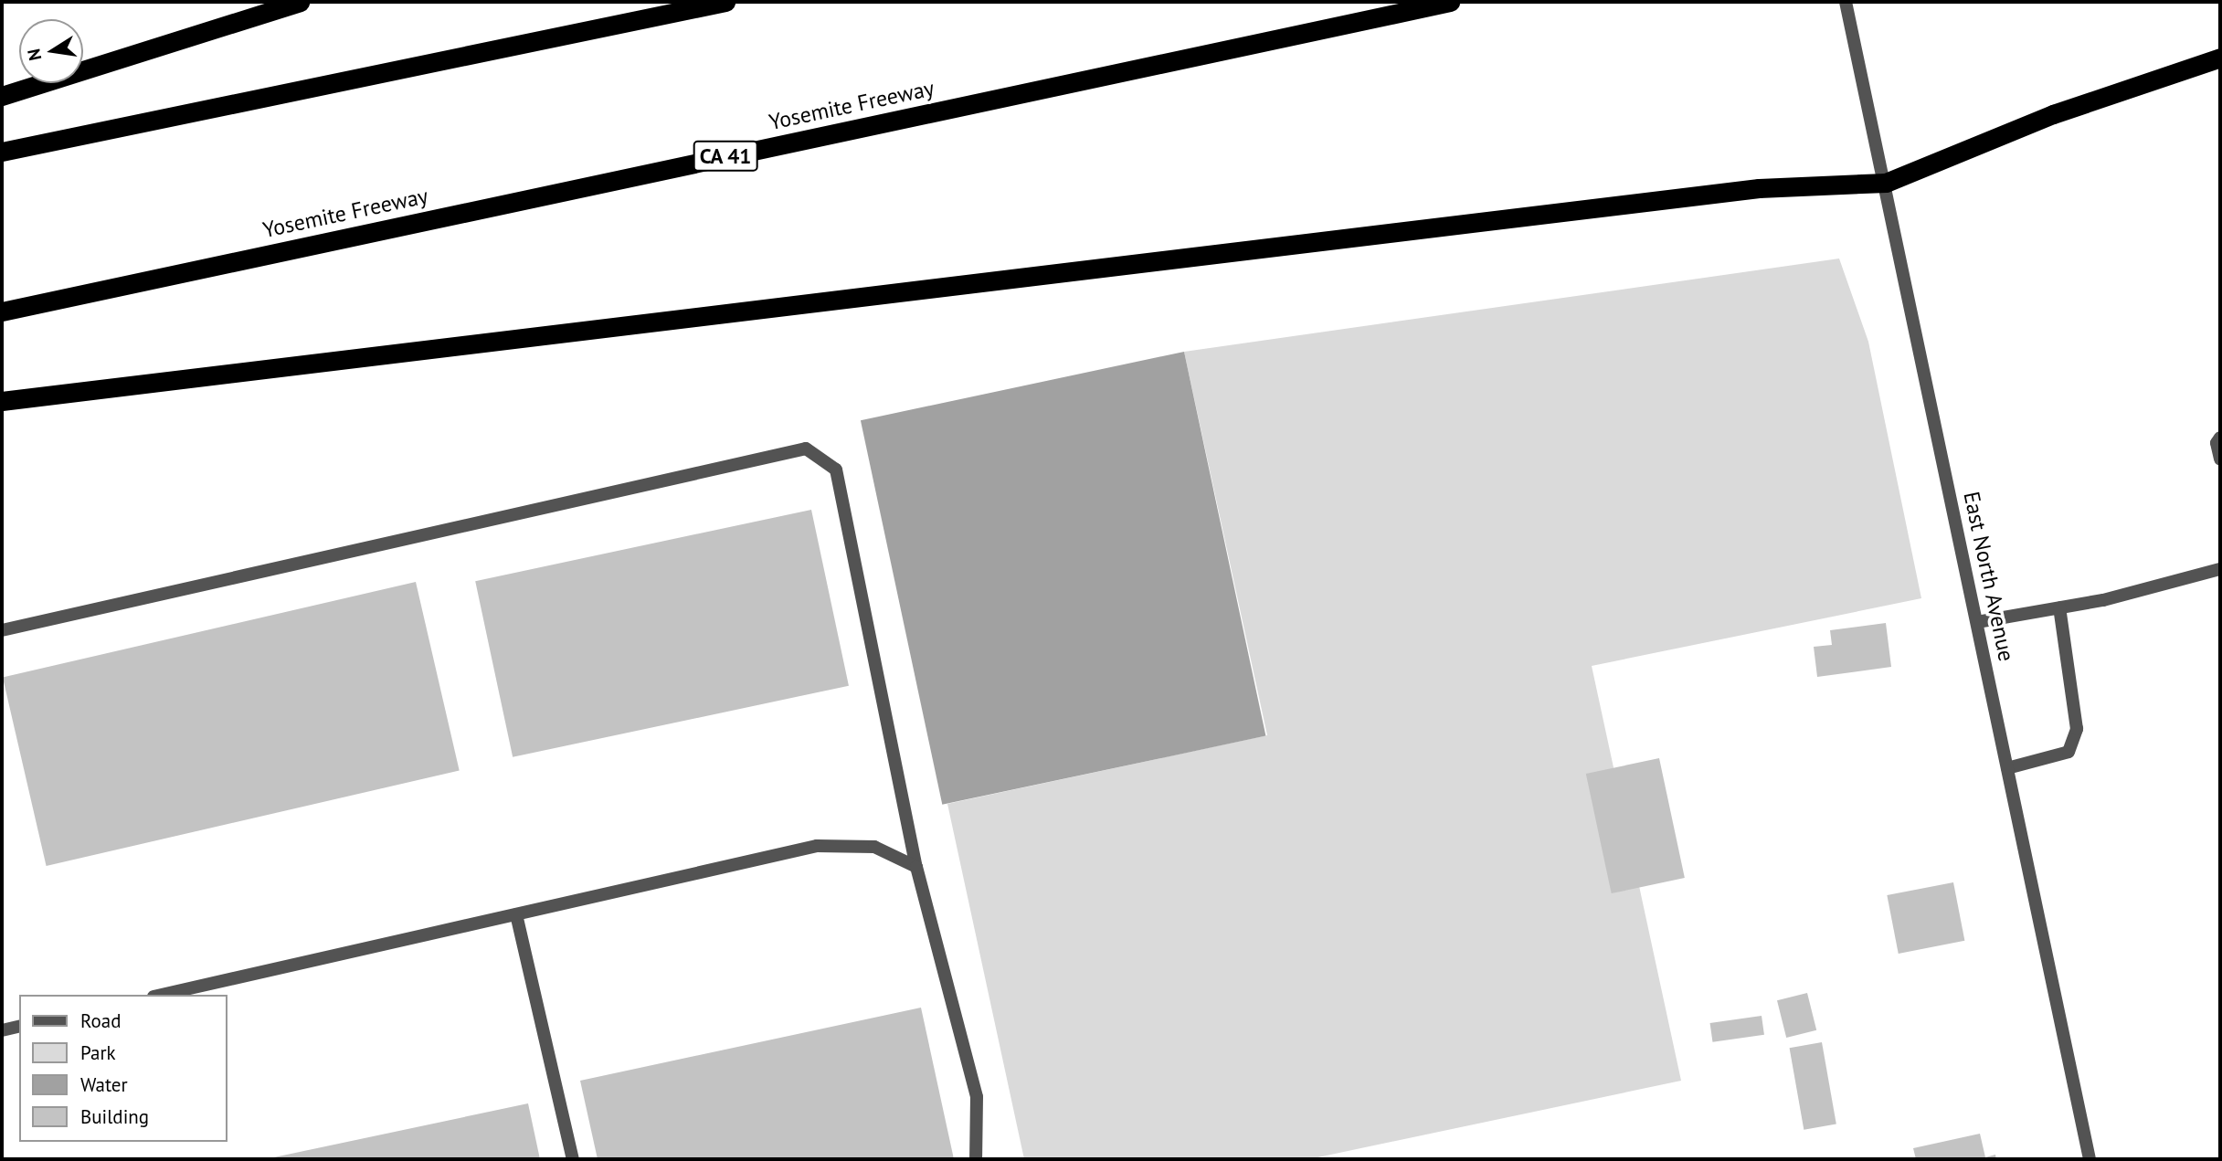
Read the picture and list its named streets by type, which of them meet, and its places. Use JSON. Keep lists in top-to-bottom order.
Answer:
{
  "streets": {
    "highway": ["Yosemite Freeway", "CA 41"],
    "street": ["East North Avenue"]
  },
  "legend": [
    "Road",
    "Park",
    "Water",
    "Building"
  ],
  "north": "left"
}
